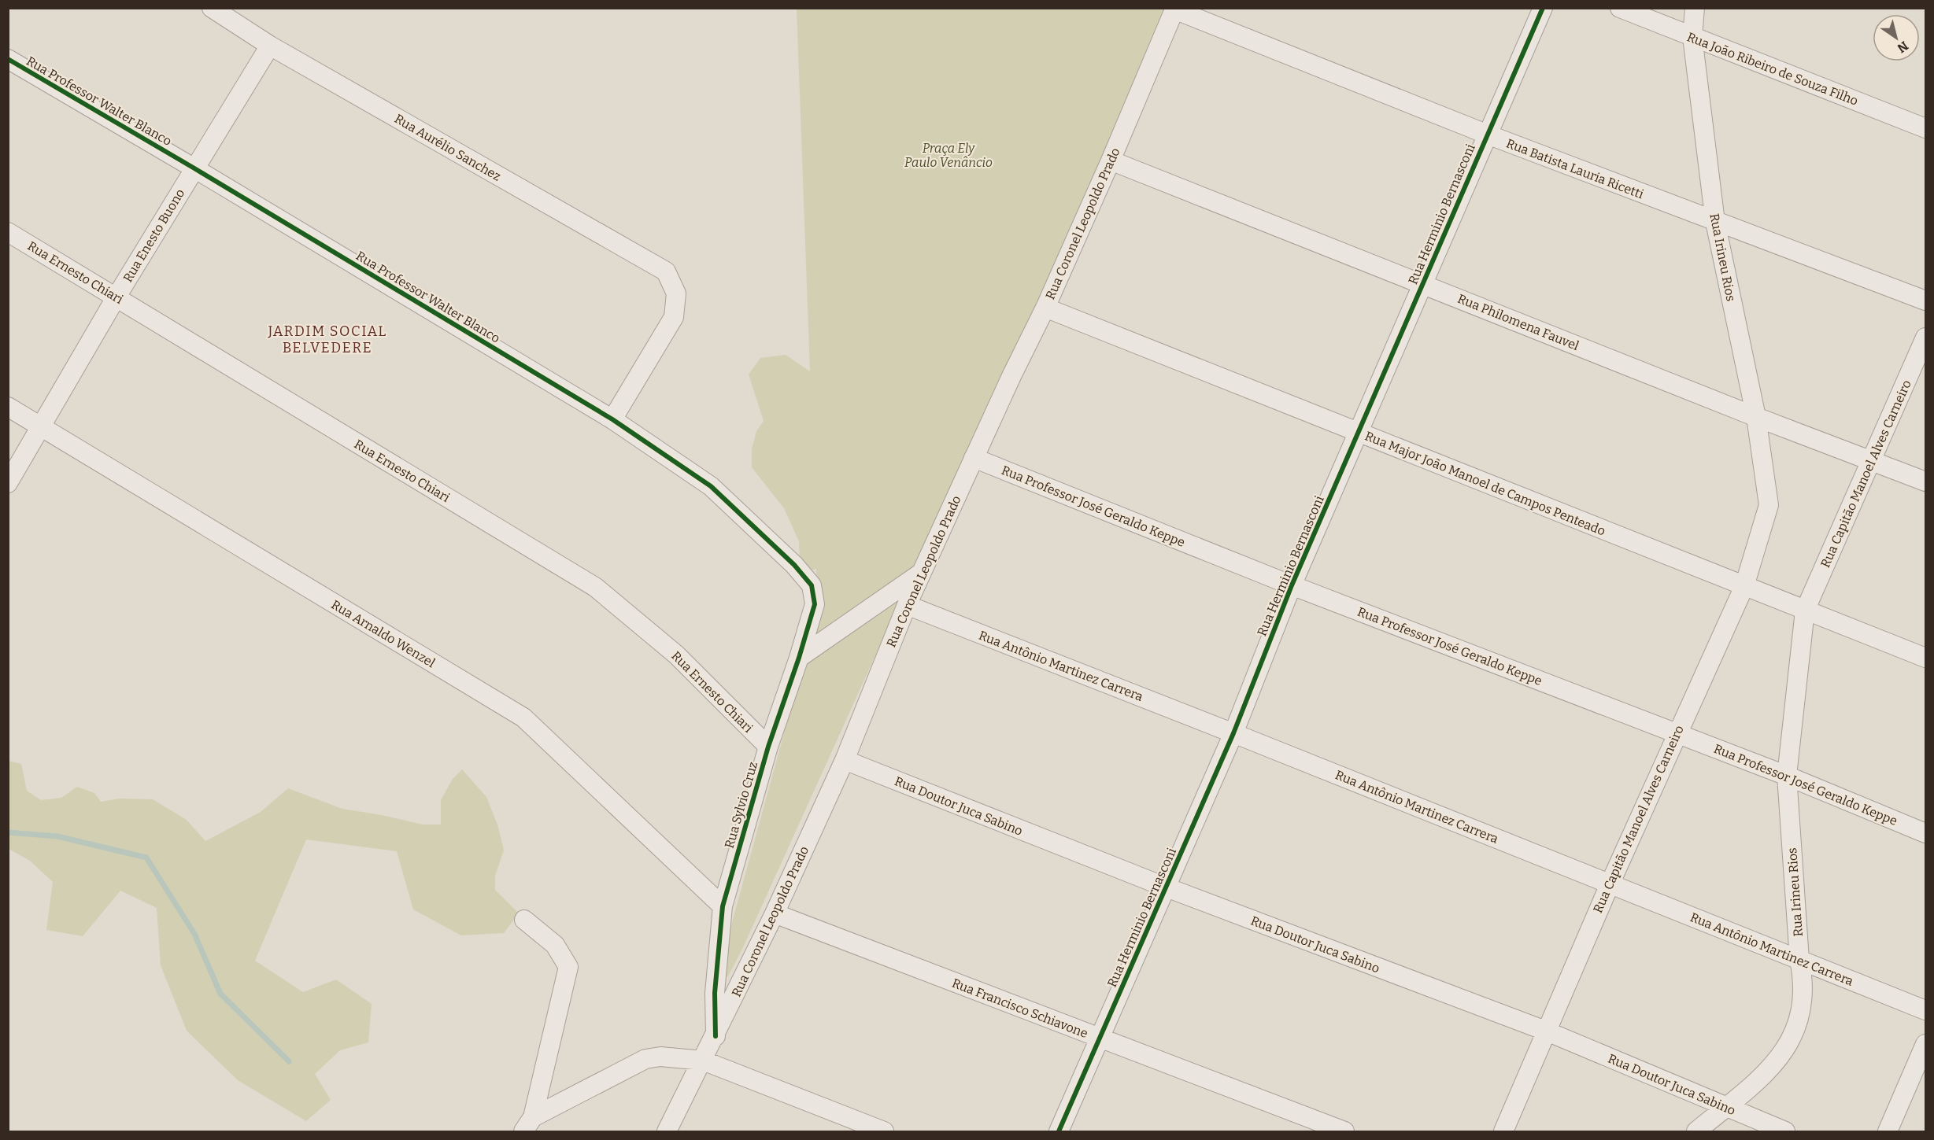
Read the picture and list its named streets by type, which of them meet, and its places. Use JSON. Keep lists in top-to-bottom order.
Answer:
{
  "streets": {
    "street": [
      "Rua João Ribeiro de Souza Filho",
      "Rua Professor Walter Blanco",
      "Rua Aurélio Sanchez",
      "Rua Batista Lauria Ricetti",
      "Rua Herminio Bernasconi",
      "Rua Coronel Leopoldo Prado",
      "Rua Enesto Buono",
      "Rua Irineu Rios",
      "Rua Ernesto Chiari",
      "Rua Philomena Fauvel",
      "Rua Capitão Manoel Alves Carneiro",
      "Rua Major João Manoel de Campos Penteado",
      "Rua Professor José Geraldo Keppe",
      "Rua Arnaldo Wenzel",
      "Rua Antônio Martinez Carrera",
      "Rua Sylvio Cruz",
      "Rua Doutor Juca Sabino",
      "Rua Francisco Schiavone"
    ]
  },
  "crossings": [
    ["Rua João Ribeiro de Souza Filho", "Rua Irineu Rios"],
    ["Rua Professor Walter Blanco", "Rua Aurélio Sanchez"],
    ["Rua Professor Walter Blanco", "Rua Enesto Buono"],
    ["Rua Professor Walter Blanco", "Rua Sylvio Cruz"],
    ["Rua Aurélio Sanchez", "Rua Enesto Buono"],
    ["Rua Batista Lauria Ricetti", "Rua Herminio Bernasconi"],
    ["Rua Batista Lauria Ricetti", "Rua Coronel Leopoldo Prado"],
    ["Rua Batista Lauria Ricetti", "Rua Irineu Rios"],
    ["Rua Herminio Bernasconi", "Rua Philomena Fauvel"],
    ["Rua Herminio Bernasconi", "Rua Major João Manoel de Campos Penteado"],
    ["Rua Herminio Bernasconi", "Rua Professor José Geraldo Keppe"],
    ["Rua Herminio Bernasconi", "Rua Antônio Martinez Carrera"],
    ["Rua Herminio Bernasconi", "Rua Doutor Juca Sabino"],
    ["Rua Herminio Bernasconi", "Rua Francisco Schiavone"],
    ["Rua Coronel Leopoldo Prado", "Rua Philomena Fauvel"],
    ["Rua Coronel Leopoldo Prado", "Rua Major João Manoel de Campos Penteado"],
    ["Rua Coronel Leopoldo Prado", "Rua Professor José Geraldo Keppe"],
    ["Rua Coronel Leopoldo Prado", "Rua Antônio Martinez Carrera"],
    ["Rua Coronel Leopoldo Prado", "Rua Sylvio Cruz"],
    ["Rua Coronel Leopoldo Prado", "Rua Doutor Juca Sabino"],
    ["Rua Coronel Leopoldo Prado", "Rua Francisco Schiavone"],
    ["Rua Enesto Buono", "Rua Ernesto Chiari"],
    ["Rua Enesto Buono", "Rua Arnaldo Wenzel"],
    ["Rua Irineu Rios", "Rua Philomena Fauvel"],
    ["Rua Irineu Rios", "Rua Capitão Manoel Alves Carneiro"],
    ["Rua Irineu Rios", "Rua Major João Manoel de Campos Penteado"],
    ["Rua Irineu Rios", "Rua Professor José Geraldo Keppe"],
    ["Rua Irineu Rios", "Rua Antônio Martinez Carrera"],
    ["Rua Irineu Rios", "Rua Doutor Juca Sabino"],
    ["Rua Ernesto Chiari", "Rua Sylvio Cruz"],
    ["Rua Philomena Fauvel", "Rua Capitão Manoel Alves Carneiro"],
    ["Rua Capitão Manoel Alves Carneiro", "Rua Major João Manoel de Campos Penteado"],
    ["Rua Capitão Manoel Alves Carneiro", "Rua Professor José Geraldo Keppe"],
    ["Rua Capitão Manoel Alves Carneiro", "Rua Antônio Martinez Carrera"],
    ["Rua Capitão Manoel Alves Carneiro", "Rua Doutor Juca Sabino"],
    ["Rua Arnaldo Wenzel", "Rua Sylvio Cruz"]
  ],
  "districts": ["JARDIM SOCIAL BELVEDERE"],
  "parks": ["Praça Ely Paulo Venâncio"],
  "north": "bottom right"
}
